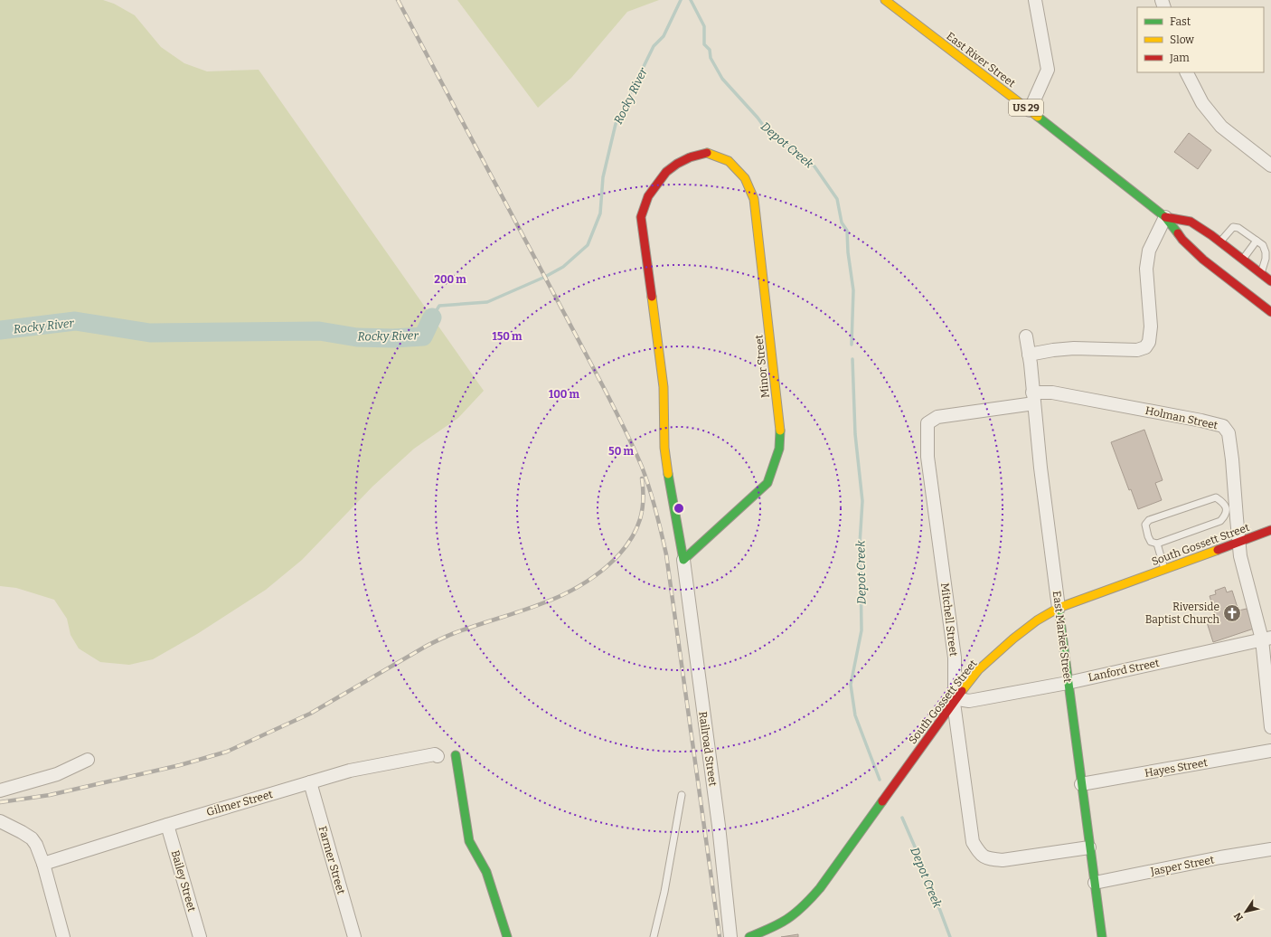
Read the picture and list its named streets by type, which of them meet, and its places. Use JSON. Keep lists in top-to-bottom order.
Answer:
{
  "streets": {
    "main road": [
      "East River Street",
      "US 29",
      "Minor Street",
      "South Gossett Street",
      "East Market Street"
    ],
    "street": [
      "Holman Street",
      "Mitchell Street",
      "Lanford Street",
      "Railroad Street",
      "Hayes Street",
      "Gilmer Street",
      "Farmer Street",
      "Jasper Street",
      "Bailey Street"
    ]
  },
  "crossings": [
    ["Minor Street", "Railroad Street"],
    ["Holman Street", "South Gossett Street"],
    ["Holman Street", "Mitchell Street"],
    ["Holman Street", "East Market Street"],
    ["Holman Street", "Lanford Street"],
    ["South Gossett Street", "Mitchell Street"],
    ["South Gossett Street", "East Market Street"],
    ["South Gossett Street", "Lanford Street"],
    ["Mitchell Street", "East Market Street"],
    ["Mitchell Street", "Lanford Street"],
    ["East Market Street", "Lanford Street"],
    ["East Market Street", "Hayes Street"],
    ["East Market Street", "Jasper Street"],
    ["Gilmer Street", "Farmer Street"],
    ["Gilmer Street", "Bailey Street"]
  ],
  "water": ["Rocky River", "Depot Creek"],
  "places": {
    "church": ["Riverside Baptist Church"]
  },
  "legend": ["Fast", "Slow", "Jam"],
  "north": "bottom left",
  "rings": [
    "200 m",
    "150 m",
    "100 m",
    "50 m"
  ]
}
